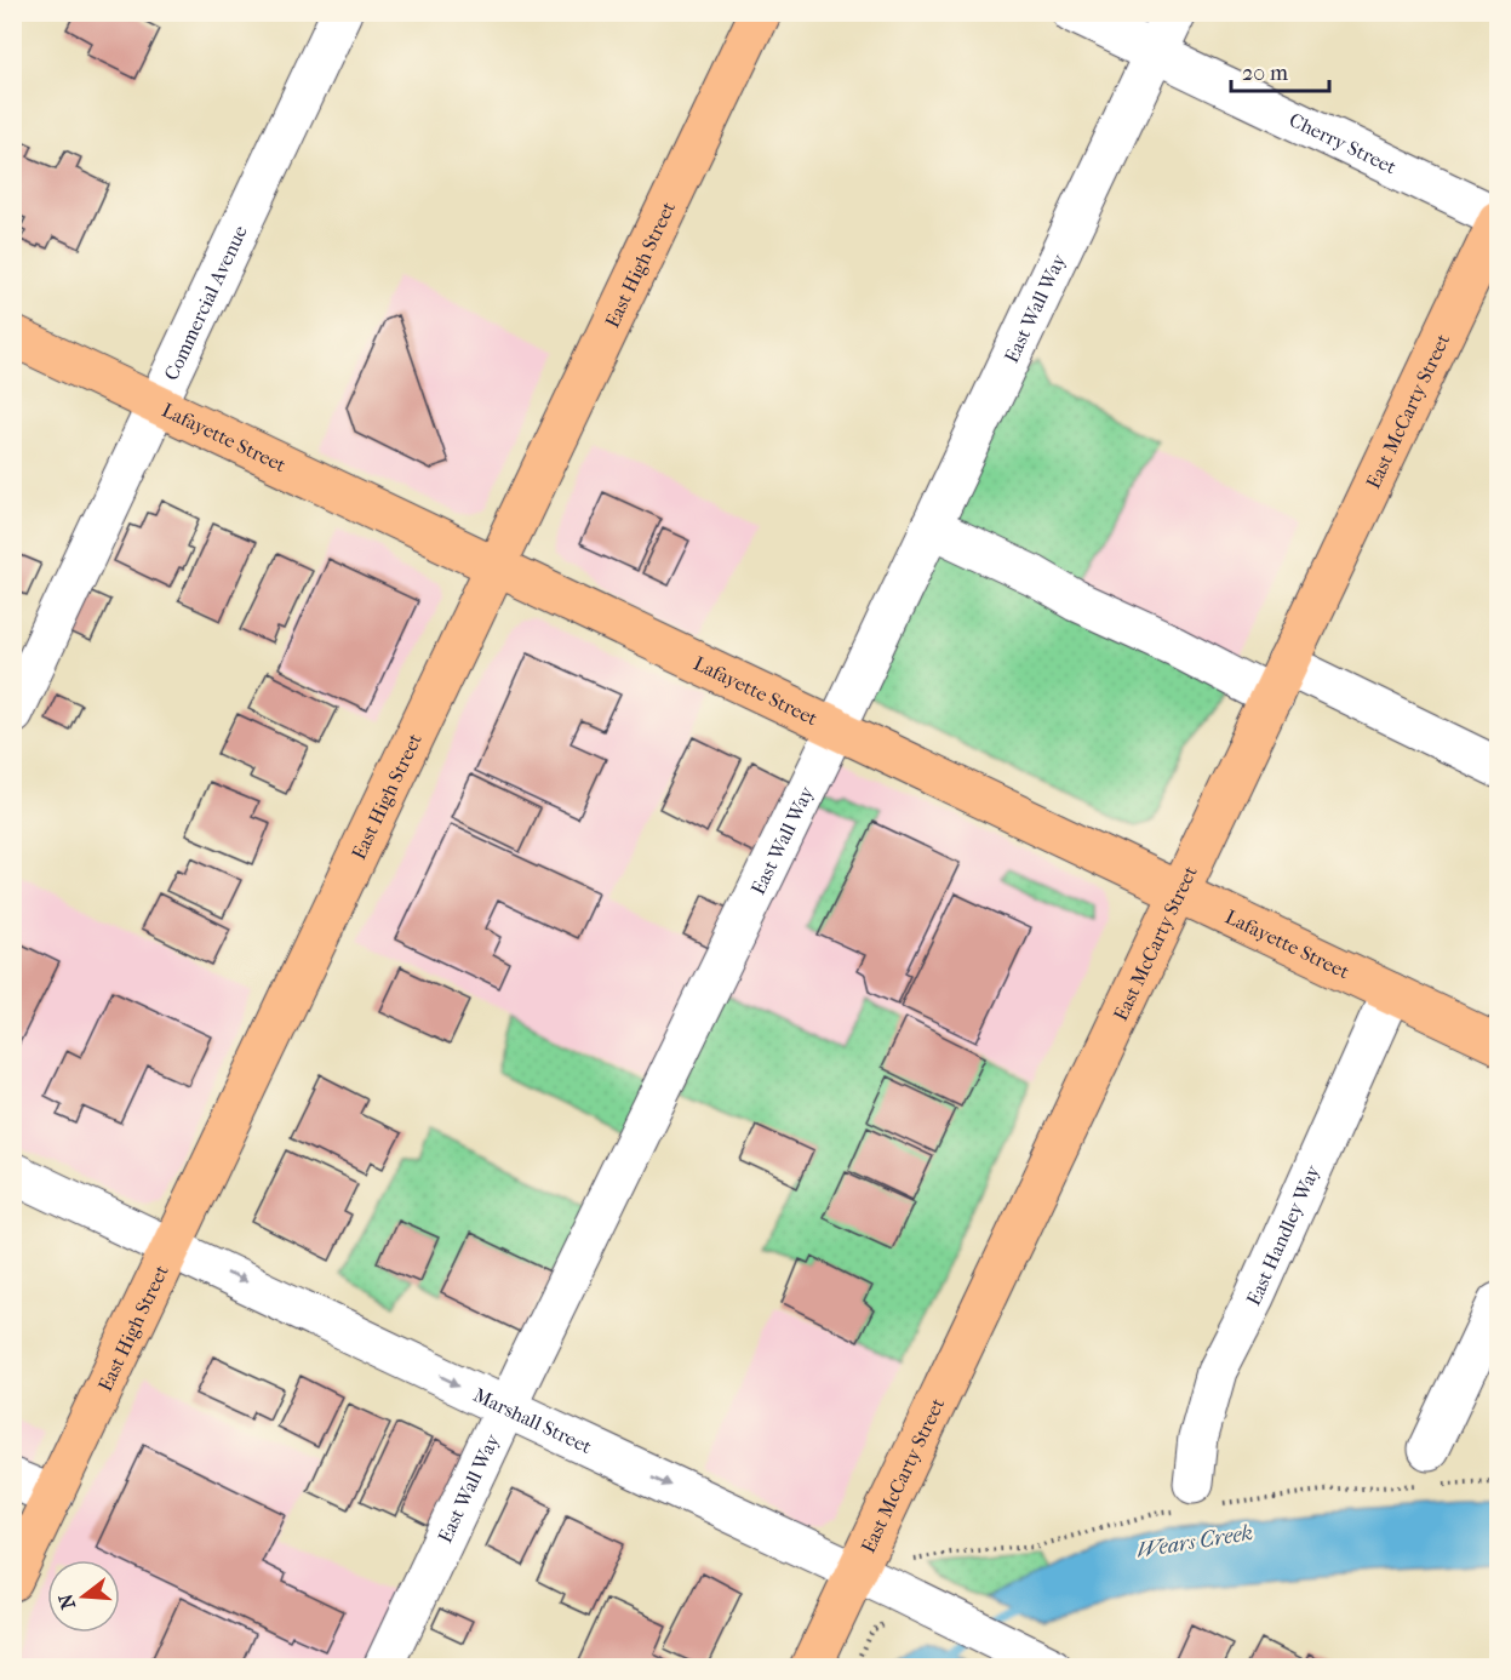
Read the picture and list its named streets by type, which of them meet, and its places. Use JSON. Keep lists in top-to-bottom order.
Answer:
{
  "streets": {
    "main road": ["East High Street", "East McCarty Street", "Lafayette Street"],
    "street": [
      "Cherry Street",
      "Commercial Avenue",
      "East Wall Way",
      "East Handley Way",
      "Marshall Street"
    ]
  },
  "crossings": [
    ["Cherry Street", "East Wall Way"],
    ["Cherry Street", "East McCarty Street"],
    ["East High Street", "Lafayette Street"],
    ["East High Street", "Marshall Street"],
    ["Commercial Avenue", "Lafayette Street"],
    ["East Wall Way", "Lafayette Street"],
    ["East Wall Way", "Marshall Street"],
    ["East McCarty Street", "Lafayette Street"],
    ["East McCarty Street", "Marshall Street"],
    ["Lafayette Street", "East Handley Way"]
  ],
  "one_way": ["Marshall Street"],
  "water": ["Wears Creek"],
  "scale_bar": "20 m",
  "north": "left"
}
